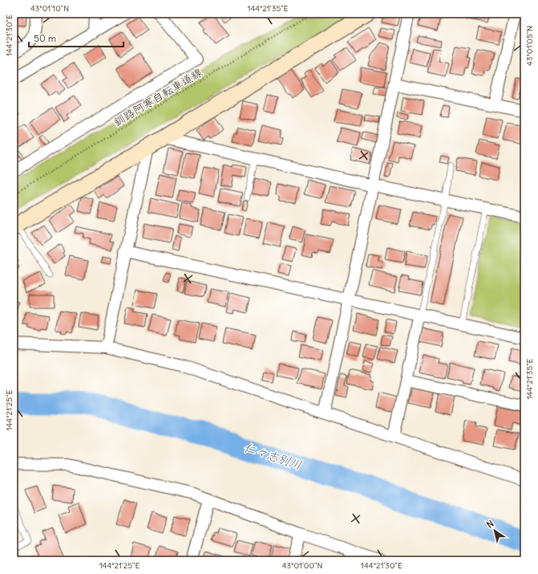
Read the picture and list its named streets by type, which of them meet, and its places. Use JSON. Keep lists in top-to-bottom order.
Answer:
{
  "streets": {
    "path": ["釧路阿寒自転車道線"]
  },
  "water": ["仁々志別川"],
  "scale_bar": "50 m",
  "north": "top left",
  "coordinates": [
    "43°01'10\"N",
    "144°21'35\"E",
    "144°21'30\"E",
    "43°01'05\"N",
    "144°21'25\"E",
    "43°01'00\"N"
  ]
}
